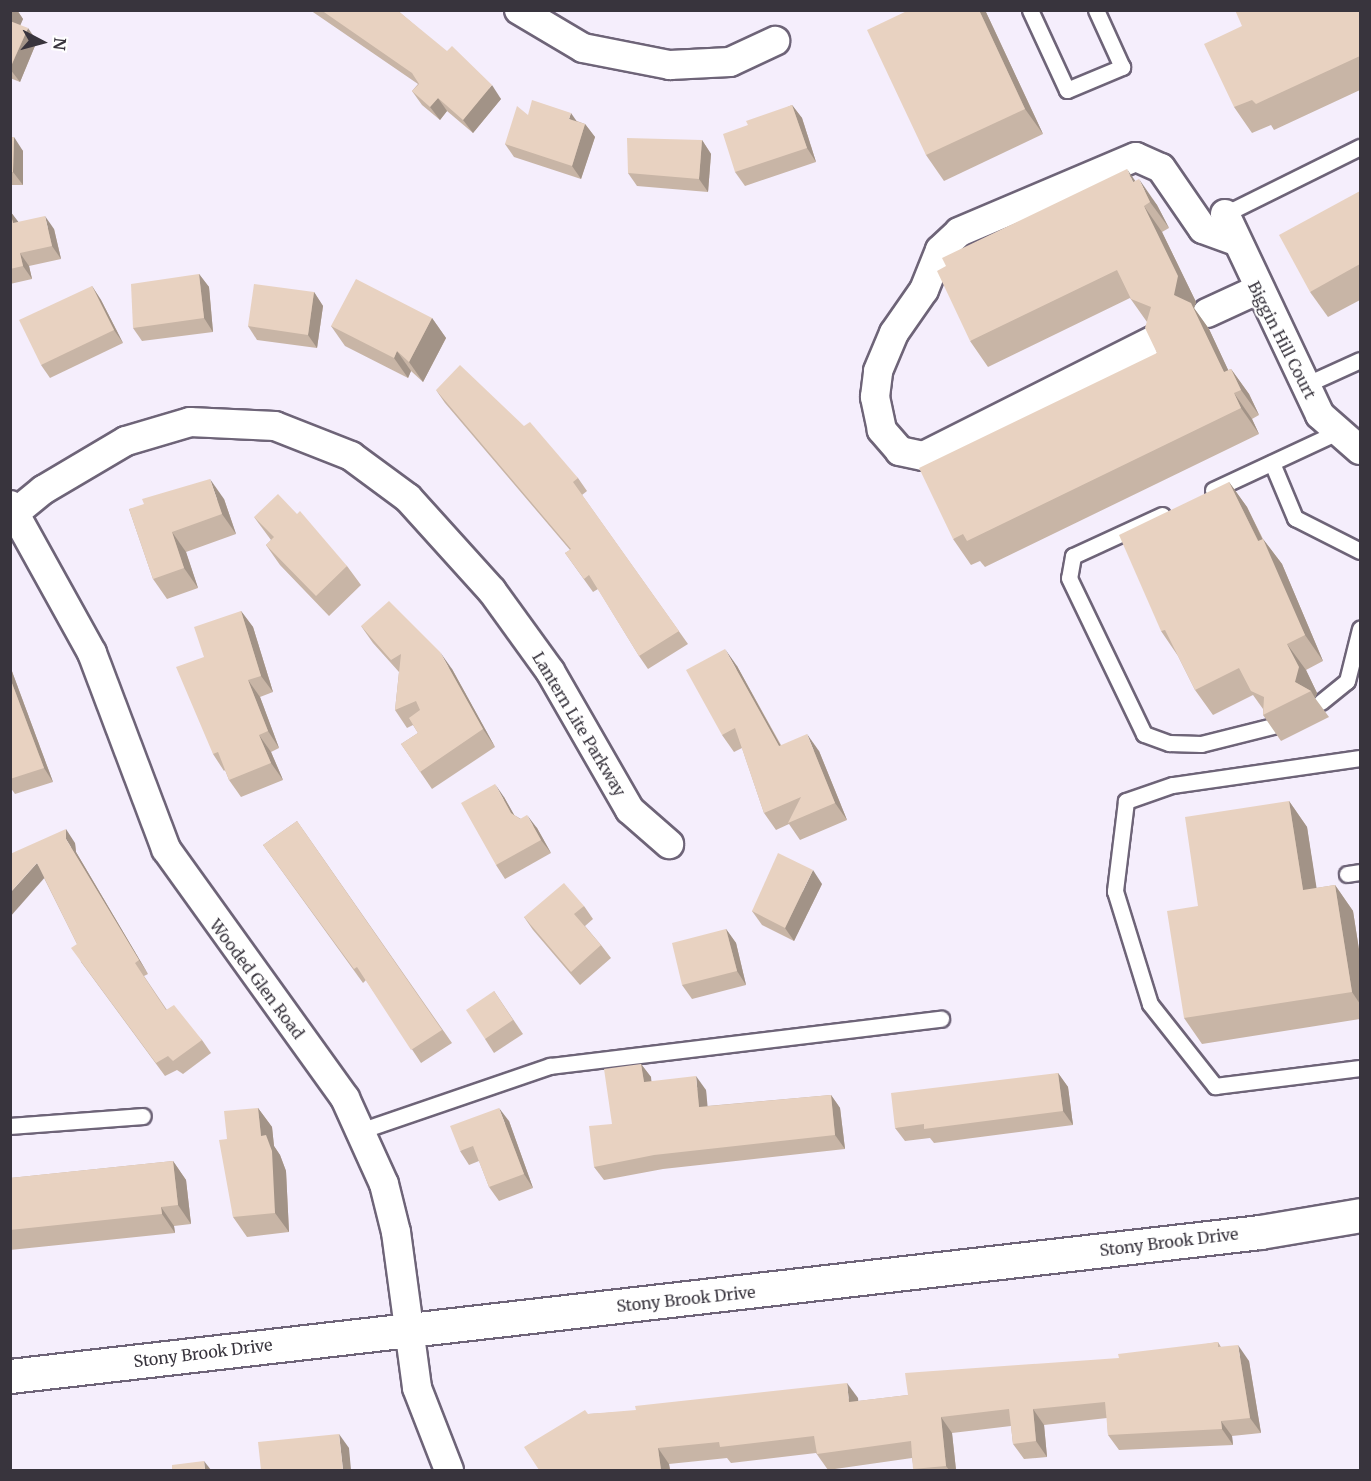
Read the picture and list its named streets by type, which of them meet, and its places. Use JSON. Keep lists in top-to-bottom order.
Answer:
{
  "streets": {
    "street": [
      "Biggin Hill Court",
      "Lantern Lite Parkway",
      "Wooded Glen Road",
      "Stony Brook Drive"
    ]
  },
  "crossings": [
    ["Lantern Lite Parkway", "Wooded Glen Road"],
    ["Wooded Glen Road", "Stony Brook Drive"]
  ],
  "north": "right"
}
